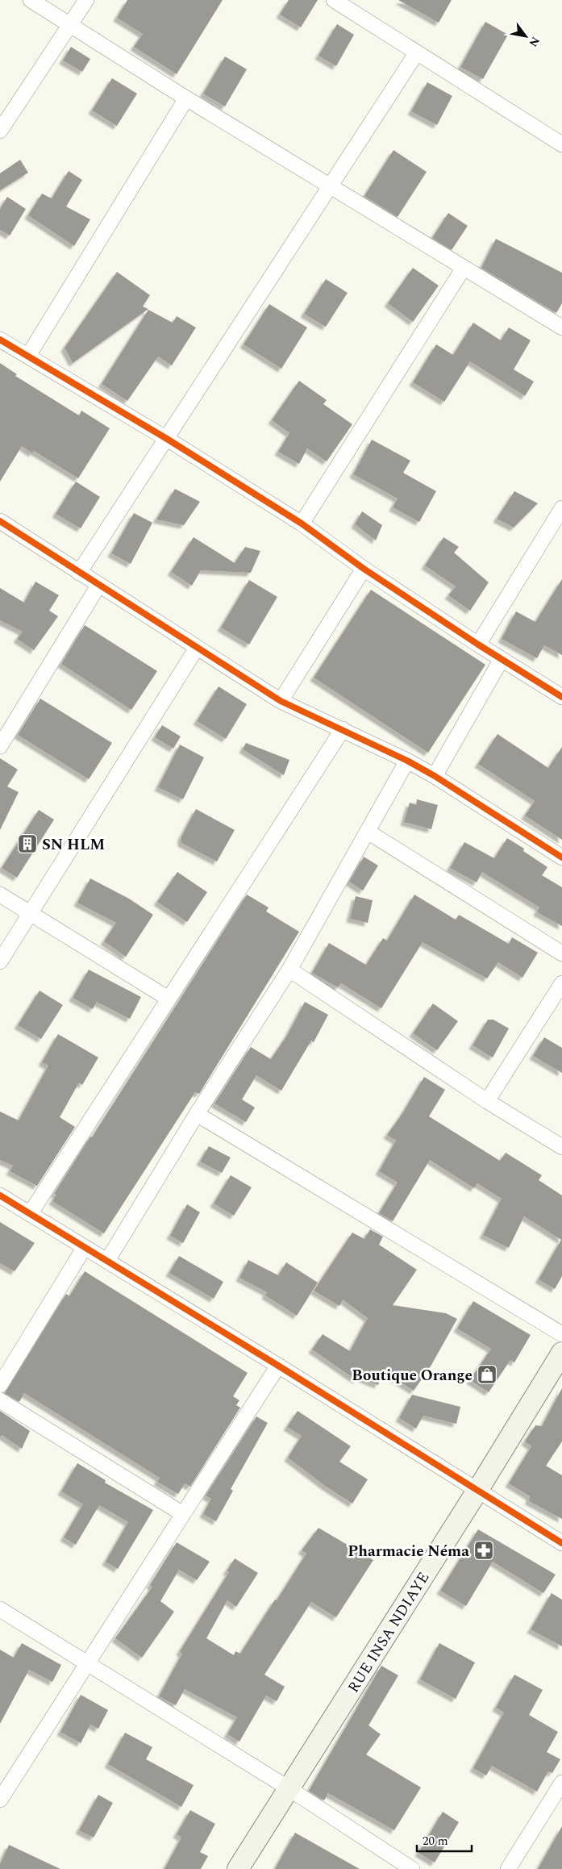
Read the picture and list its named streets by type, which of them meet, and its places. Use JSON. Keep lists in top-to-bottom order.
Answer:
{
  "streets": {
    "main road": ["RUE INSA NDIAYE"]
  },
  "places": {
    "building": ["SN HLM"],
    "shop": ["Boutique Orange"],
    "pharmacy": ["Pharmacie Néma"]
  },
  "scale_bar": "20 m",
  "north": "bottom right"
}
